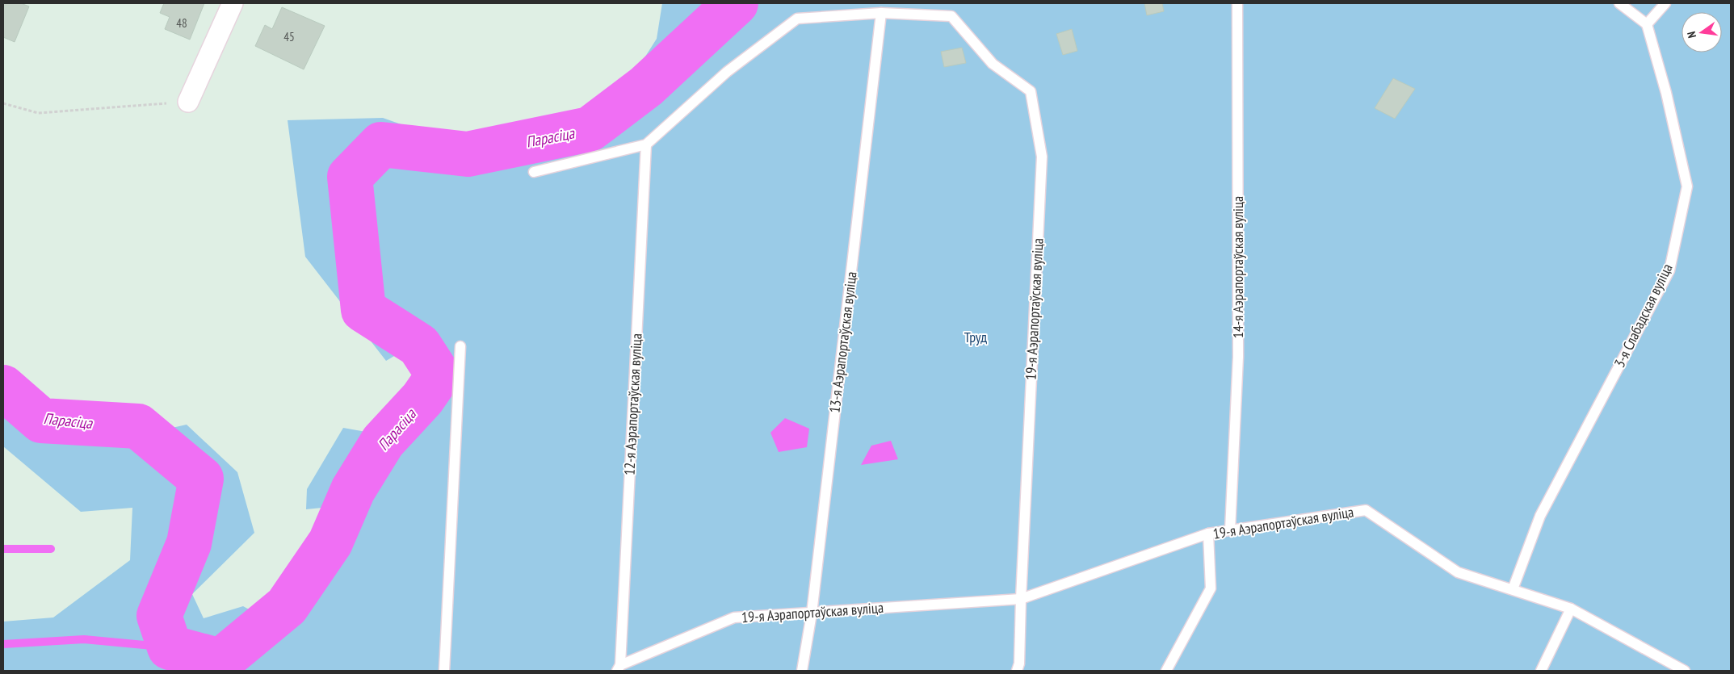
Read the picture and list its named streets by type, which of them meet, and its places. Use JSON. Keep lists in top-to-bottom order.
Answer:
{
  "streets": {
    "lane": [
      "14-я Аэрапортаўская вуліца",
      "19-я Аэрапортаўская вуліца",
      "3-я Слабадская вуліца",
      "13-я Аэрапортаўская вуліца",
      "12-я Аэрапортаўская вуліца"
    ]
  },
  "crossings": [
    ["14-я Аэрапортаўская вуліца", "19-я Аэрапортаўская вуліца"],
    ["19-я Аэрапортаўская вуліца", "3-я Слабадская вуліца"],
    ["19-я Аэрапортаўская вуліца", "13-я Аэрапортаўская вуліца"],
    ["19-я Аэрапортаўская вуліца", "12-я Аэрапортаўская вуліца"]
  ],
  "water": ["Парасіца"],
  "parks": ["Труд"],
  "house_numbers": ["48", "45"],
  "north": "left"
}
